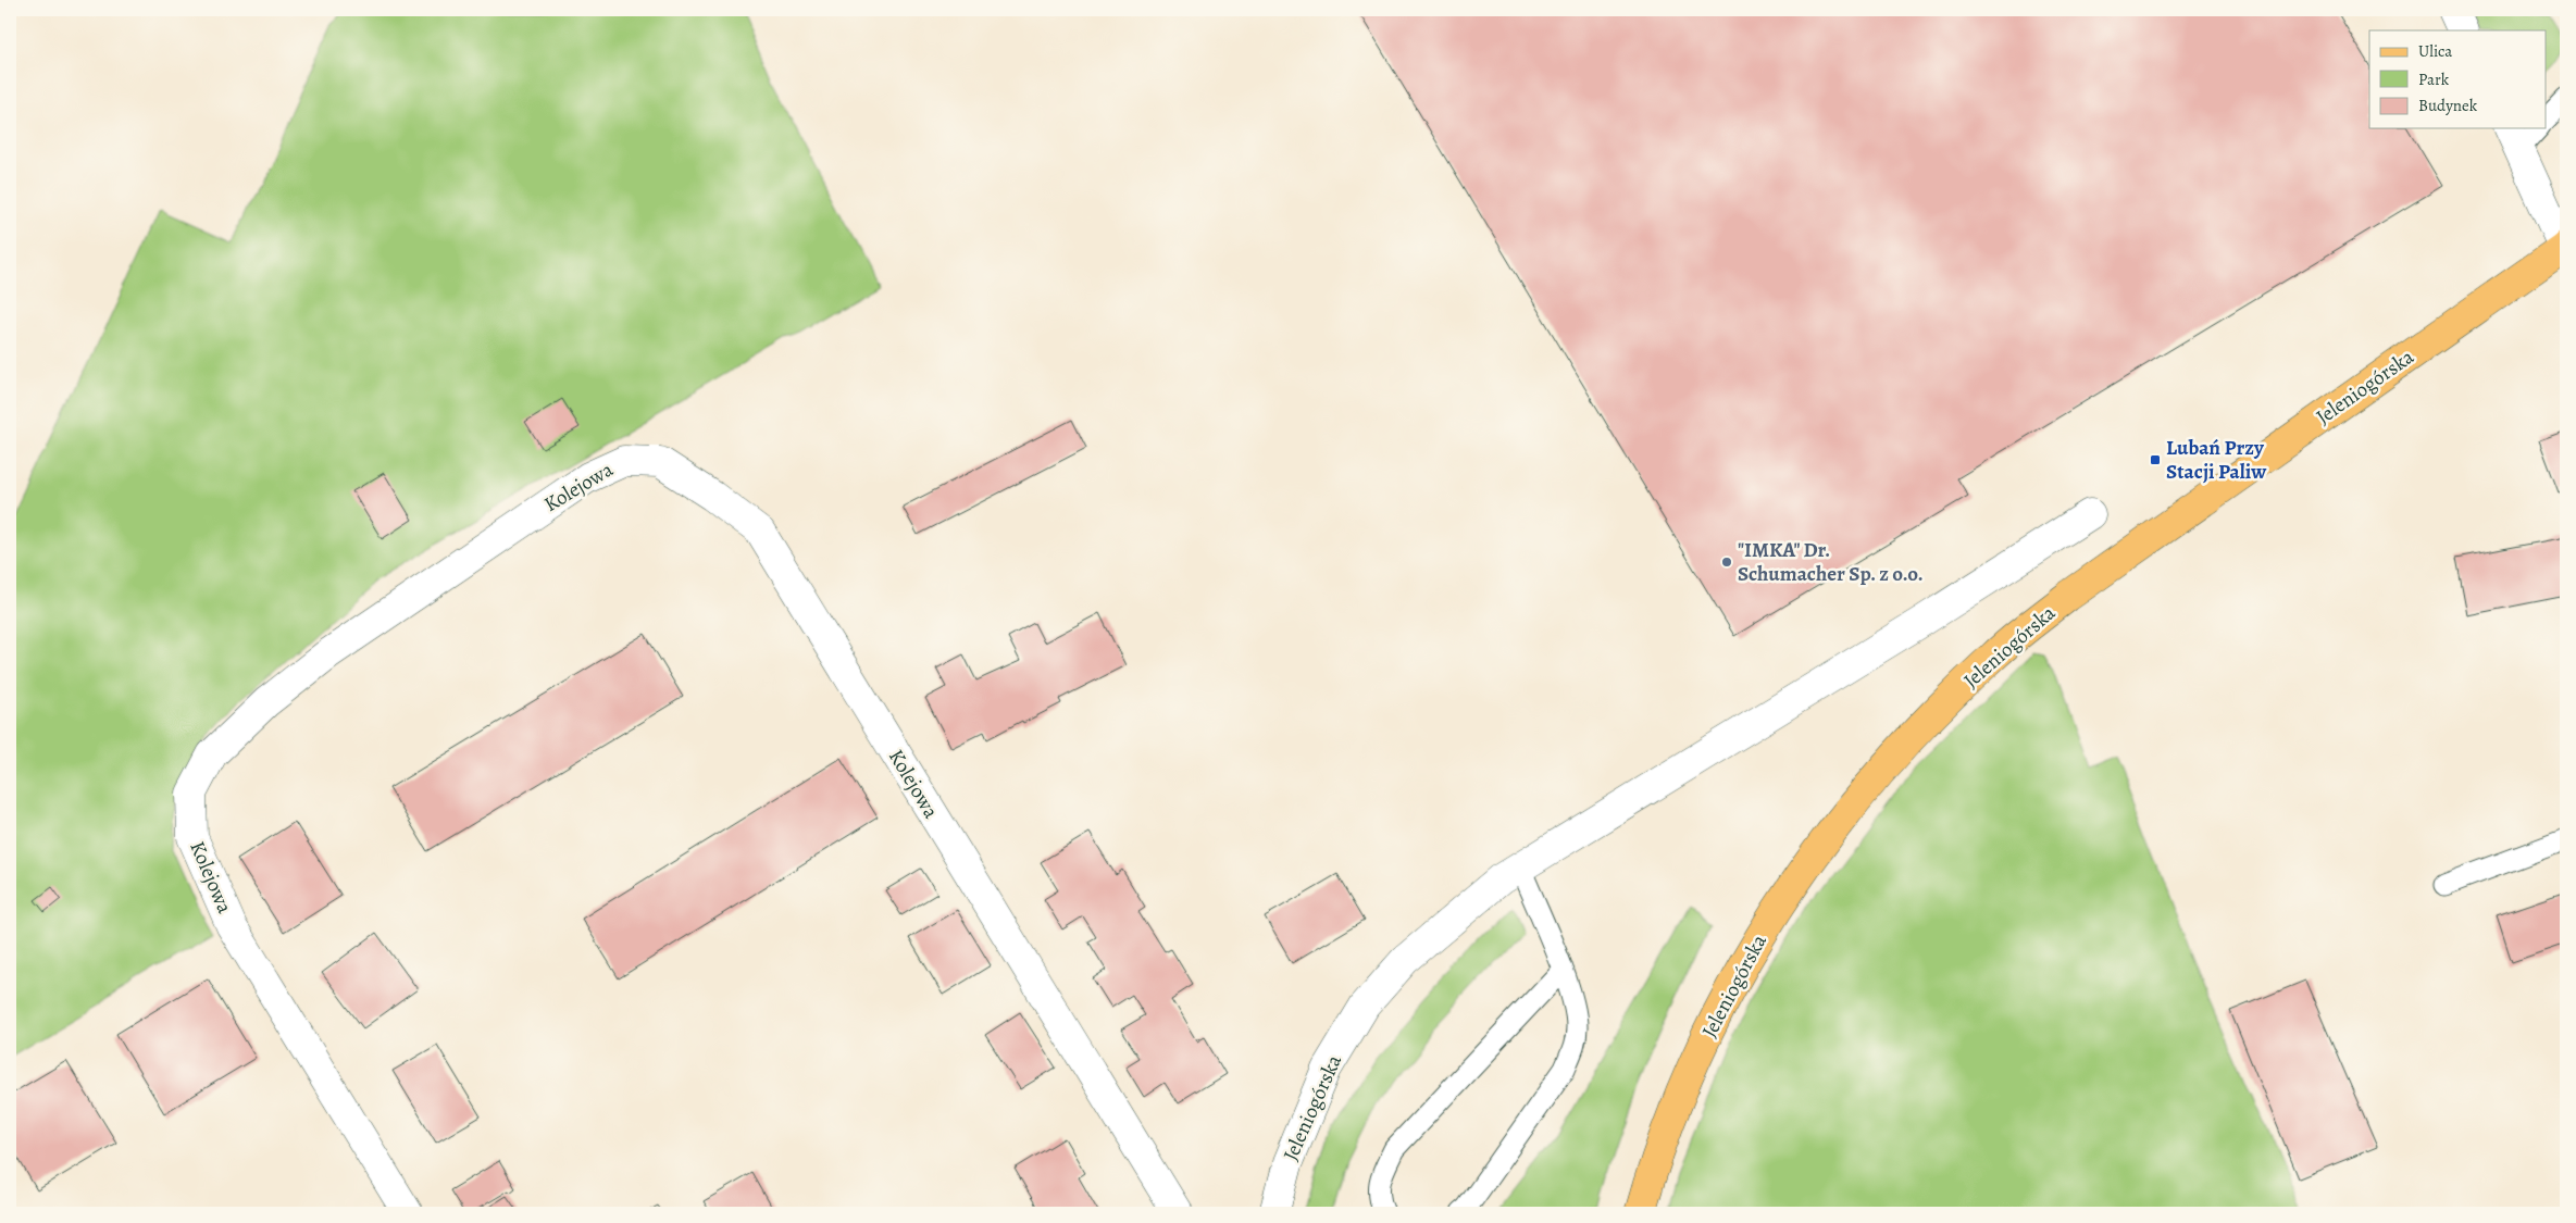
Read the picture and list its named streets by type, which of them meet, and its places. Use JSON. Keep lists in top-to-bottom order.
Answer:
{
  "streets": {
    "main road": ["Jeleniogórska"],
    "street": ["Kolejowa"]
  },
  "places": {
    "transit": ["Lubań Przy Stacji Paliw"],
    "other": ["\"IMKA\" Dr. Schumacher Sp. z o.o."]
  },
  "legend": ["Ulica", "Park", "Budynek"]
}
